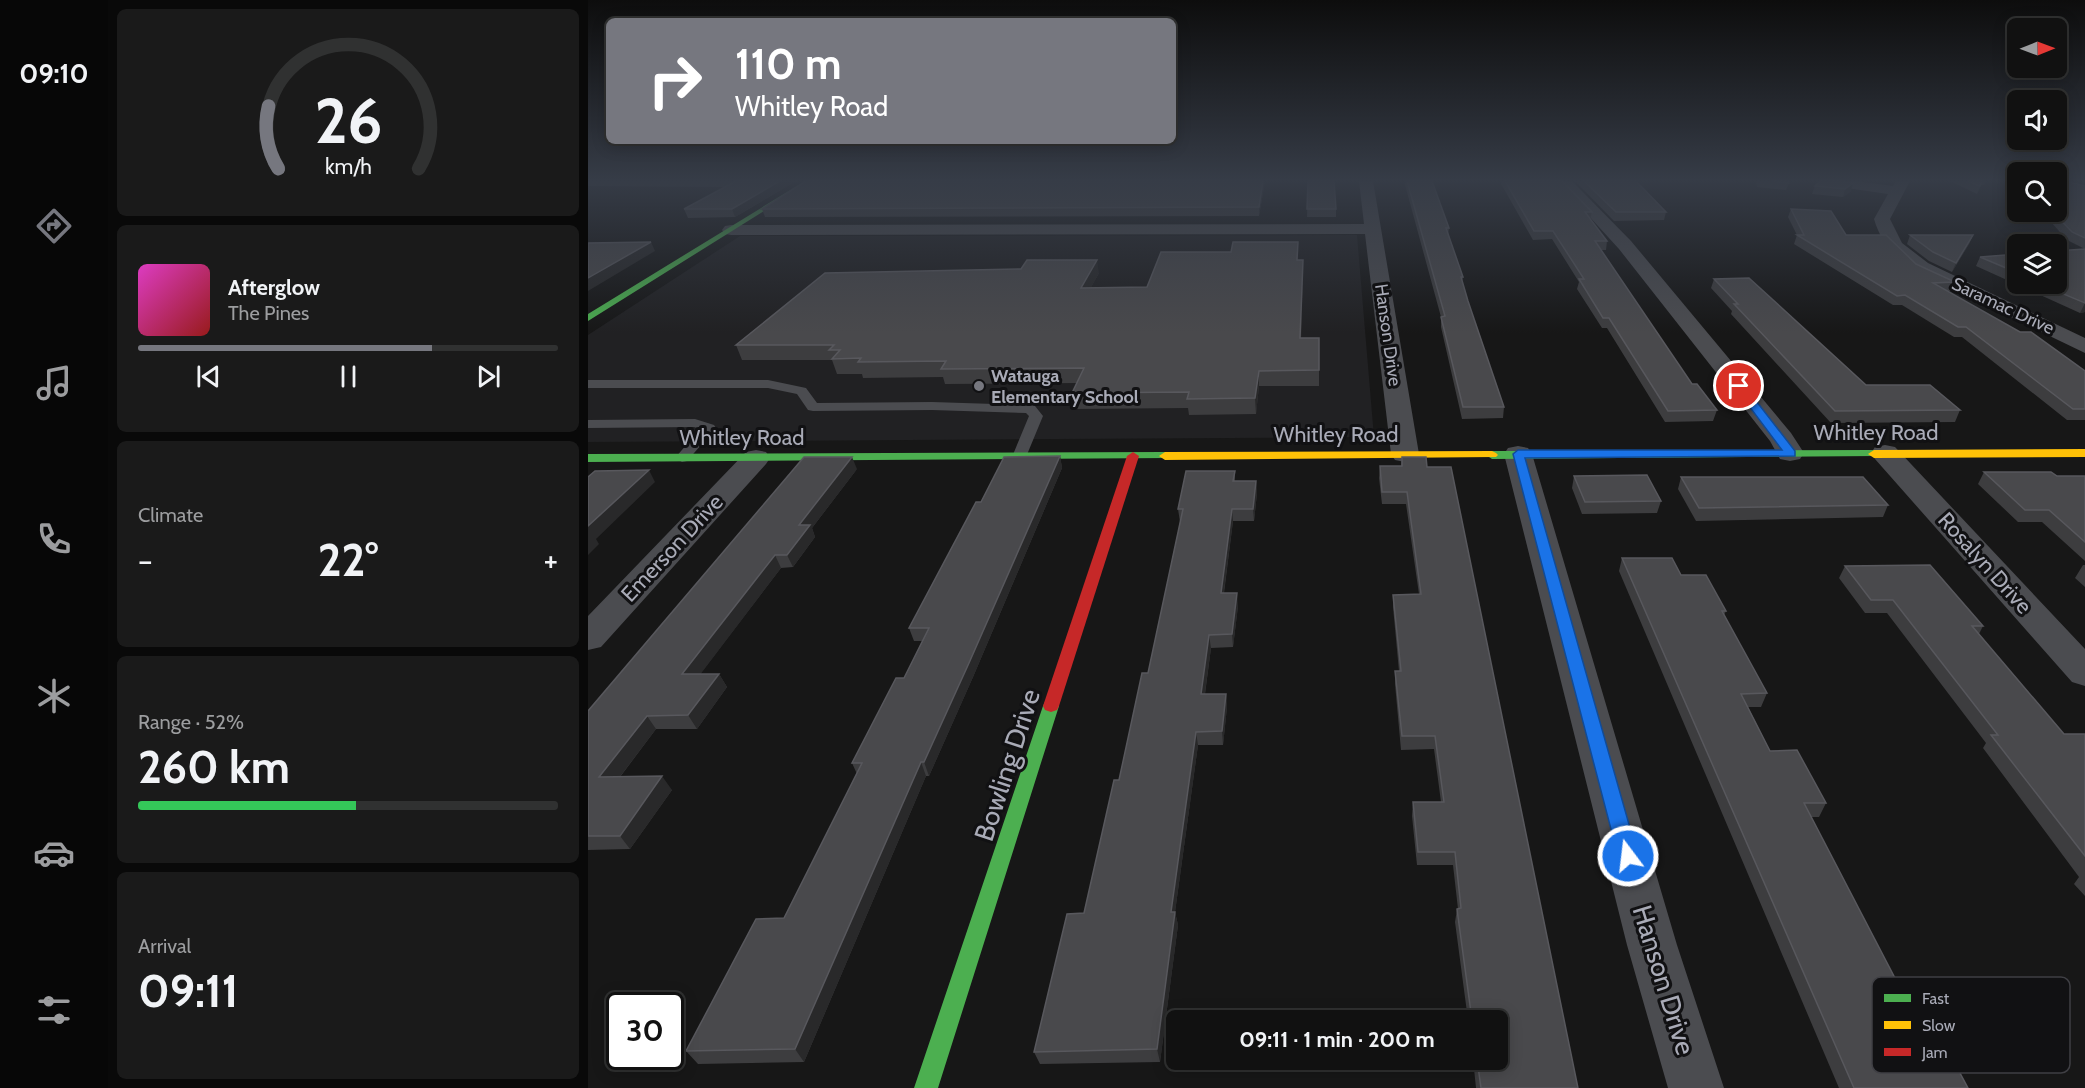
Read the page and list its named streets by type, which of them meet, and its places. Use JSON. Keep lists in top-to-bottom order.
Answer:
{
  "streets": {
    "street": [
      "Saramac Drive",
      "Hanson Drive",
      "Whitley Road",
      "Emerson Drive",
      "Rosalyn Drive",
      "Bowling Drive"
    ]
  },
  "crossings": [
    ["Hanson Drive", "Whitley Road"],
    ["Whitley Road", "Emerson Drive"],
    ["Whitley Road", "Rosalyn Drive"],
    ["Whitley Road", "Bowling Drive"]
  ],
  "places": ["Watauga Elementary School"],
  "legend": ["Fast", "Slow", "Jam"],
  "north": "right",
  "page": {
    "tabs": "09:10",
    "turn": ["110 m", "Whitley Road"],
    "song": ["Afterglow", "The Pines"],
    "tile": [
      "Climate",
      ["Range · 52%", "260 km"],
      ["Arrival", "09:11"]
    ],
    "heat": ["−", "22°", "+"],
    "limit": "30",
    "trip": "09:11 · 1 min · 200 m",
    "gauge": ["26", "km/h"]
  }
}
